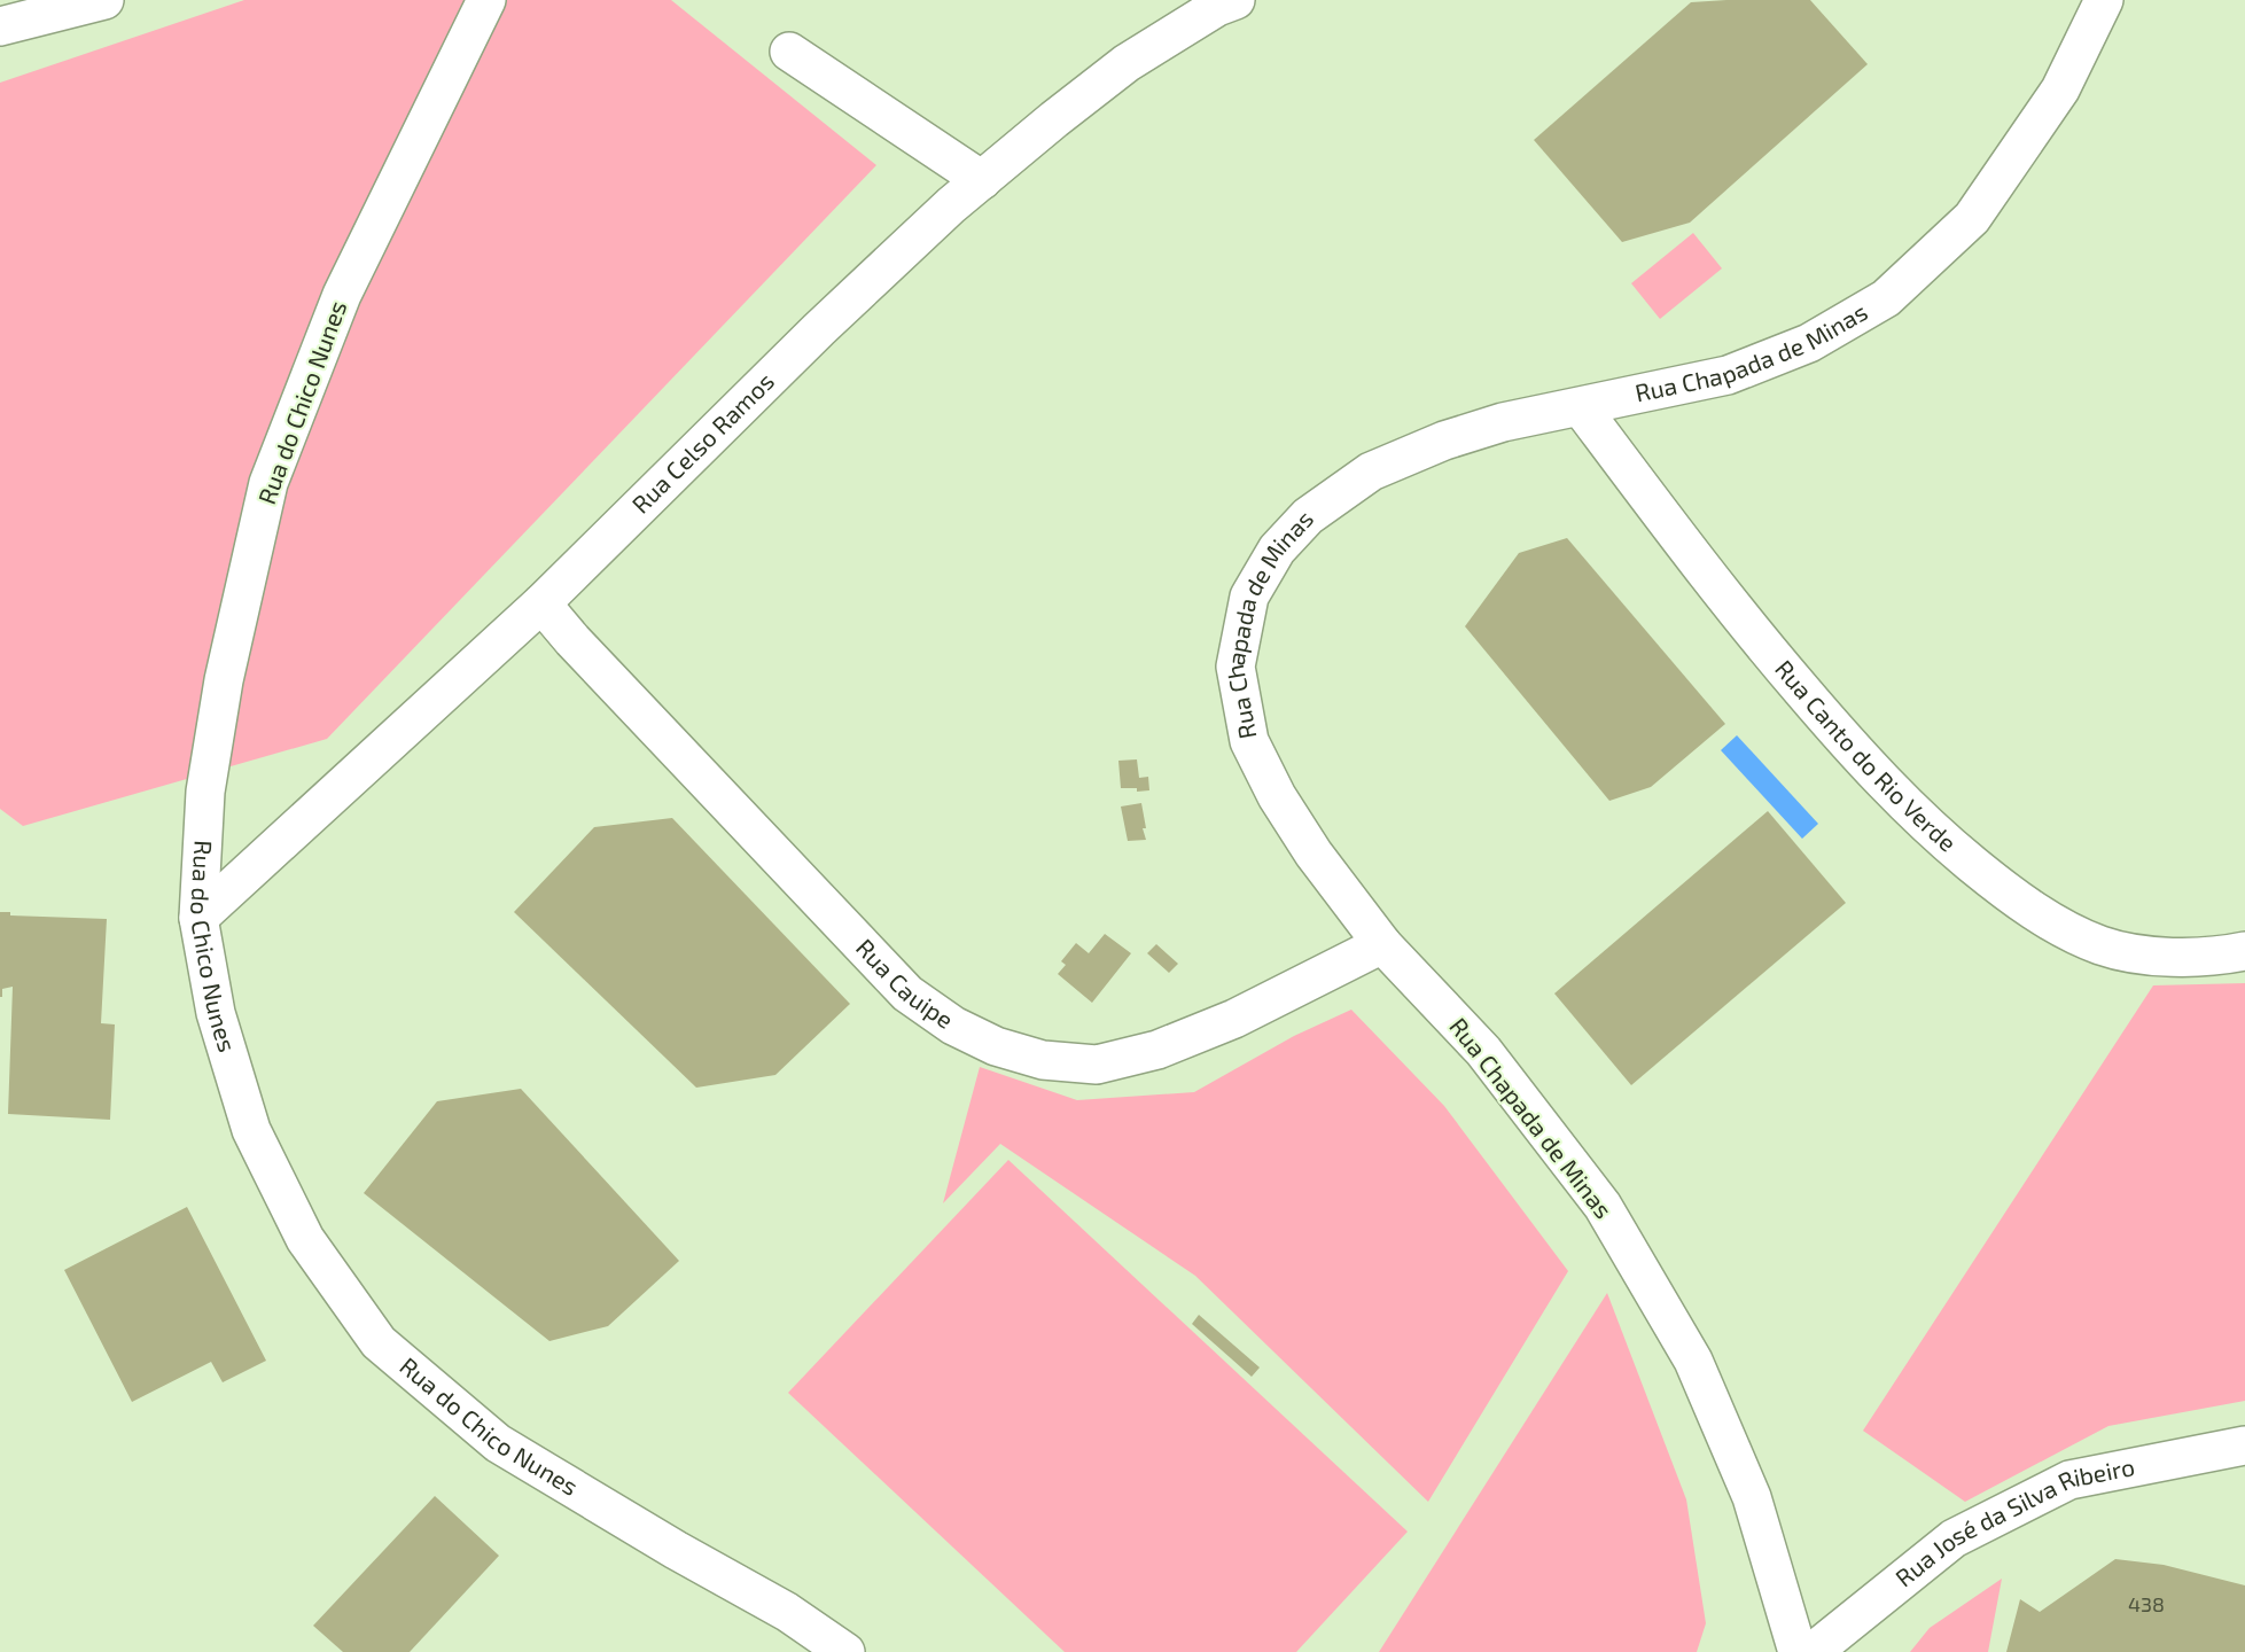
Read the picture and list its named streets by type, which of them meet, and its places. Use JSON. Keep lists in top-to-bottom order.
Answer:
{
  "streets": {
    "street": [
      "Rua Chapada de Minas",
      "Rua do Chico Nunes",
      "Rua Celso Ramos",
      "Rua Canto do Rio Verde",
      "Rua Cauipe",
      "Rua José da Silva Ribeiro"
    ]
  },
  "crossings": [
    ["Rua Chapada de Minas", "Rua Canto do Rio Verde"],
    ["Rua Chapada de Minas", "Rua Cauipe"],
    ["Rua do Chico Nunes", "Rua Celso Ramos"],
    ["Rua Celso Ramos", "Rua Cauipe"]
  ],
  "house_numbers": ["438"]
}
